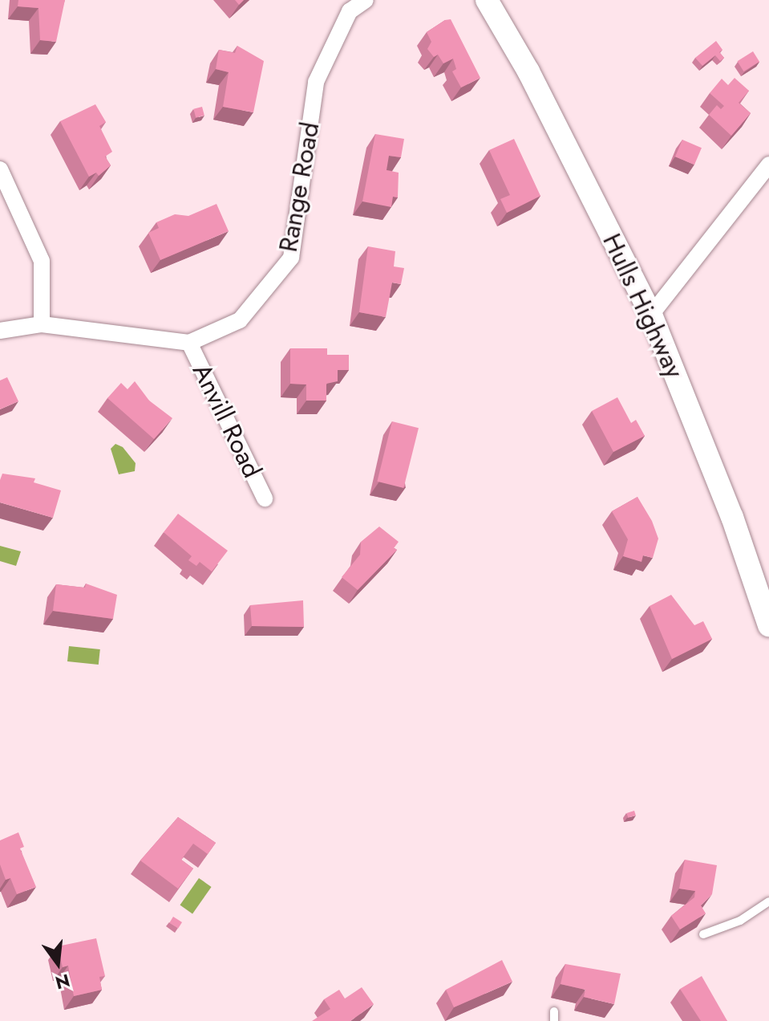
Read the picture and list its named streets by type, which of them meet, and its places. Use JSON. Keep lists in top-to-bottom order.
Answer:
{
  "streets": {
    "street": ["Range Road", "Hulls Highway", "Anvill Road"]
  },
  "crossings": [
    ["Range Road", "Anvill Road"]
  ],
  "north": "bottom"
}
